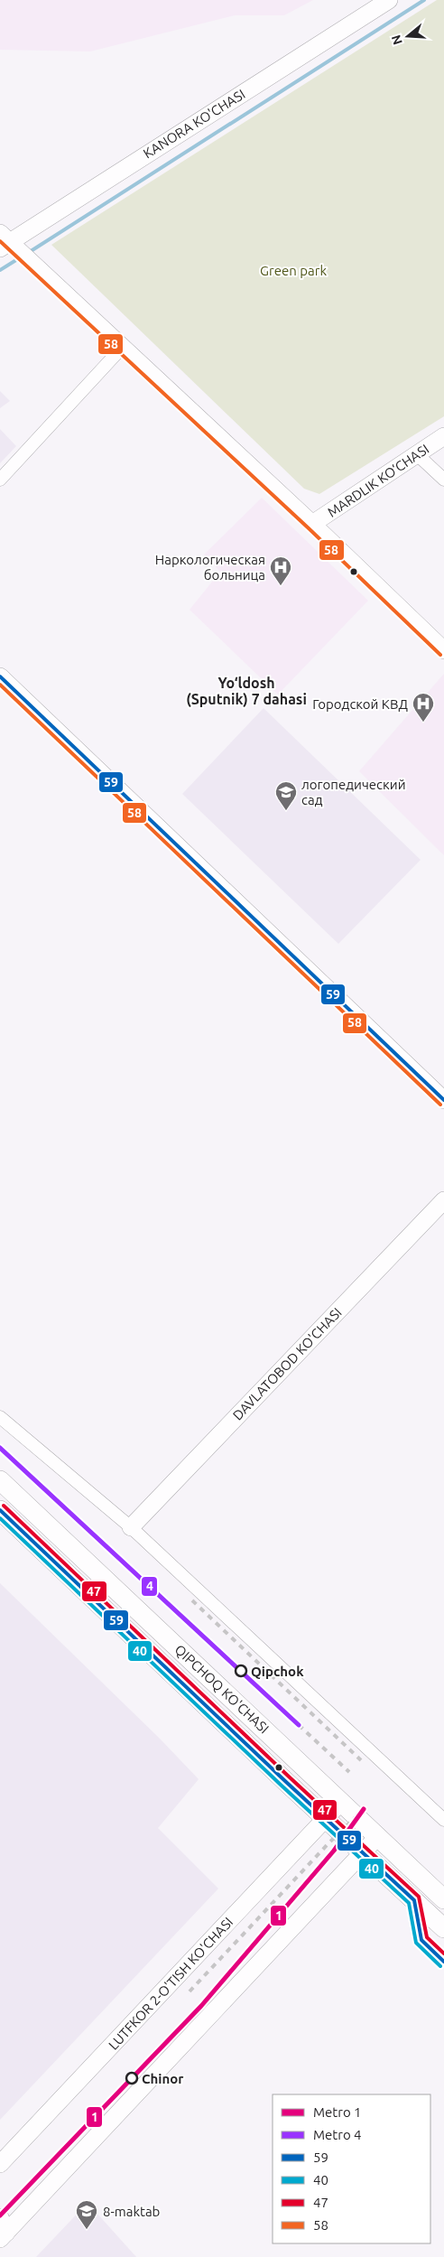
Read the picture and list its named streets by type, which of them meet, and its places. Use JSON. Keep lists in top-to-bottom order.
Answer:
{
  "streets": {
    "main road": ["QIPCHOQ KO'CHASI"],
    "street": [
      "KANORA KO'CHASI",
      "MARDLIK KO‘CHASI",
      "DAVLATOBOD KO'CHASI",
      "LUTFKOR 2-O'TISH KO'CHASI"
    ]
  },
  "crossings": [
    ["QIPCHOQ KO'CHASI", "LUTFKOR 2-O'TISH KO'CHASI"]
  ],
  "districts": ["Yo‘ldosh (Sputnik) 7 dahasi"],
  "parks": ["Green park"],
  "places": {
    "hospital": ["Наркологическая больница", "Городской КВД"],
    "school or university": ["логопедический сад", "8-maktab"],
    "other": ["Qipchok", "Chinor"]
  },
  "lines": [
    "transit line 58",
    "transit line 59",
    "metro line 4",
    "transit line 47",
    "transit line 40",
    "metro line 1"
  ],
  "legend": [
    "Metro 1",
    "Metro 4",
    "59",
    "40",
    "47",
    "58"
  ],
  "north": "left"
}
